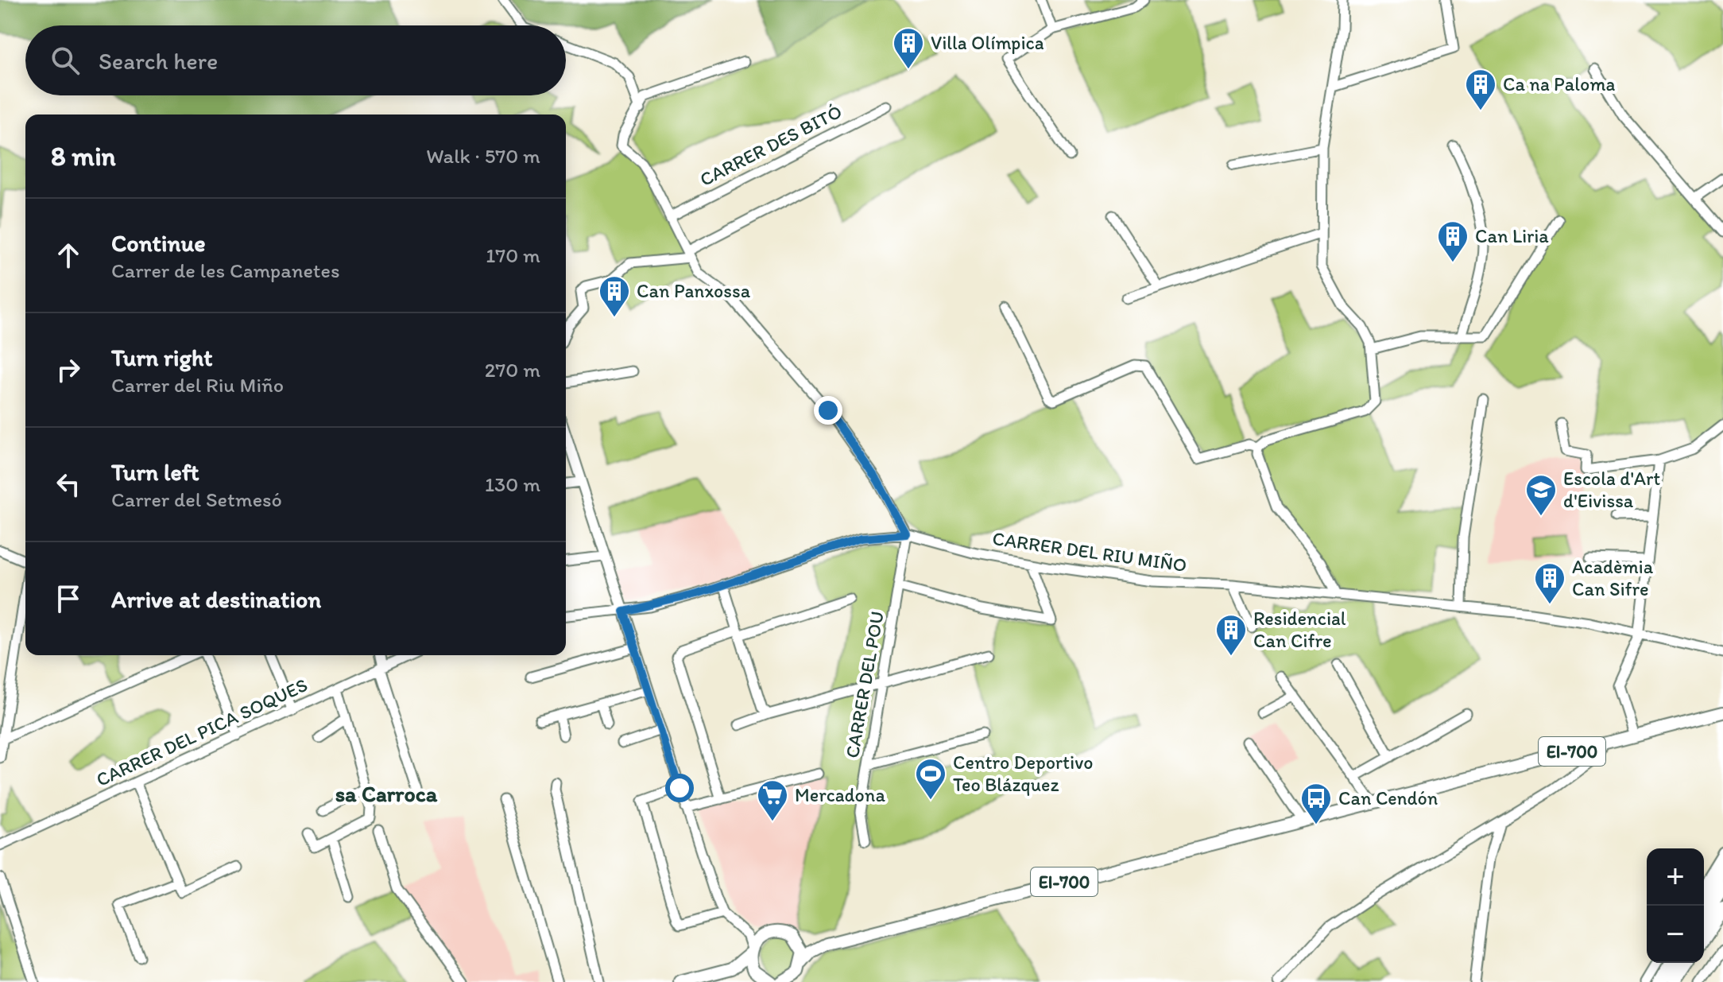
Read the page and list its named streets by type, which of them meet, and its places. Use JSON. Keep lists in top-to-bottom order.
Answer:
{
  "streets": {
    "main road": ["EI-700"],
    "street": [
      "CARRER DES BITÓ",
      "CARRER DEL RIU MIÑO",
      "CARRER DEL POU",
      "CARRER DEL PICA SOQUES"
    ]
  },
  "crossings": [
    ["CARRER DEL RIU MIÑO", "CARRER DEL POU"]
  ],
  "districts": ["sa Carroca"],
  "places": {
    "building": [
      "Villa Olímpica",
      "Ca na Paloma",
      "Can Liria",
      "Can Panxossa",
      "Acadèmia Can Sifre",
      "Residencial Can Cifre"
    ],
    "school or university": ["Escola d'Art d'Eivissa"],
    "sports": ["Centro Deportivo Teo Blázquez"],
    "supermarket": ["Mercadona"],
    "bus stop": ["Can Cendón"]
  },
  "page": {
    "search": "Search here",
    "heading": ["8 min", "Walk · 570 m"],
    "list": [
      ["Continue", "Carrer de les Campanetes", "170 m"],
      ["Turn right", "Carrer del Riu Miño", "270 m"],
      ["Turn left", "Carrer del Setmesó", "130 m"],
      "Arrive at destination"
    ],
    "map_buttons": ["+", "−"]
  }
}
